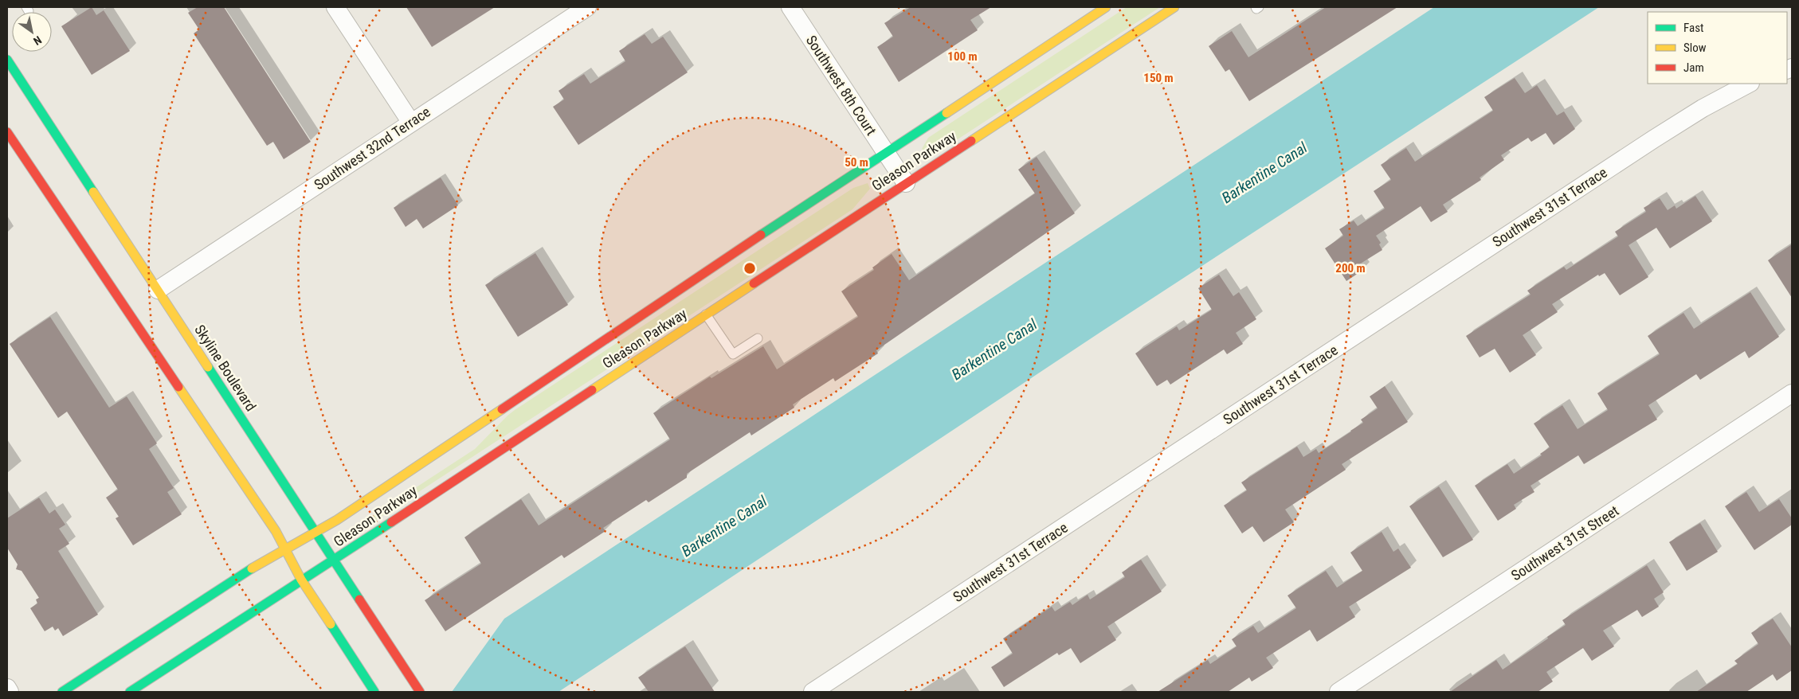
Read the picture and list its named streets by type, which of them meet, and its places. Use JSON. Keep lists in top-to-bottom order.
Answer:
{
  "streets": {
    "main road": ["Gleason Parkway", "Skyline Boulevard"],
    "street": [
      "Southwest 8th Court",
      "Southwest 32nd Terrace",
      "Southwest 31st Terrace",
      "Southwest 31st Street"
    ]
  },
  "crossings": [
    ["Southwest 8th Court", "Gleason Parkway"],
    ["Southwest 32nd Terrace", "Skyline Boulevard"],
    ["Gleason Parkway", "Skyline Boulevard"]
  ],
  "water": ["Barkentine Canal"],
  "legend": ["Fast", "Slow", "Jam"],
  "north": "bottom right",
  "rings": [
    "100 m",
    "150 m",
    "50 m",
    "200 m"
  ]
}
